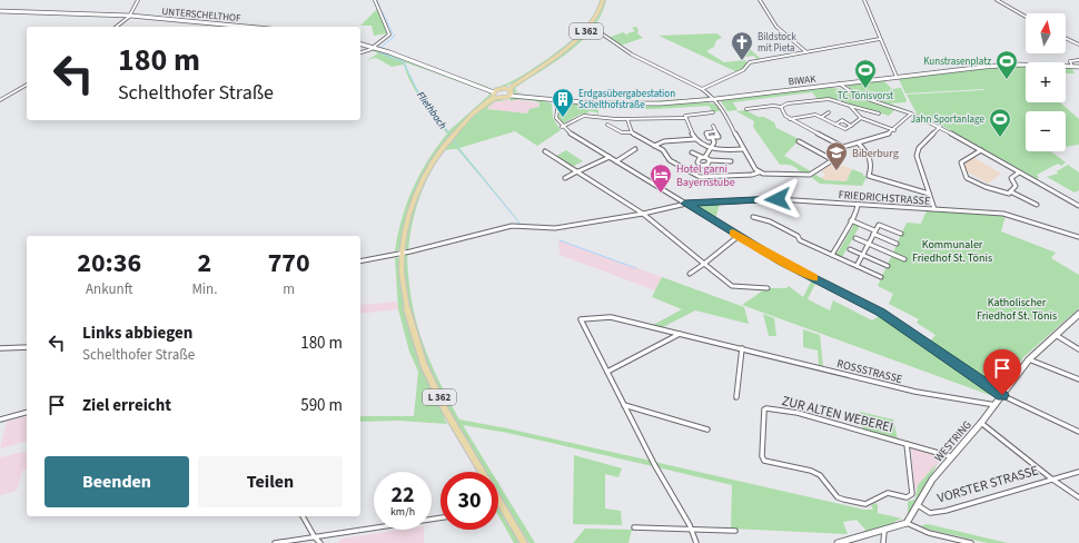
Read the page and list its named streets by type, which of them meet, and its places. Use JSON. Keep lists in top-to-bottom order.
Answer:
{
  "streets": {
    "main road": ["L 362"],
    "street": [
      "UNTERSCHELTHOF",
      "BIWAK",
      "FRIEDRICHSTRASSE",
      "ROSSSTRASSE",
      "ZUR ALTEN WEBEREI",
      "WESTRING",
      "VORSTER STRASSE"
    ]
  },
  "crossings": [
    ["L 362", "BIWAK"],
    ["L 362", "FRIEDRICHSTRASSE"],
    ["ROSSSTRASSE", "WESTRING"],
    ["ZUR ALTEN WEBEREI", "WESTRING"],
    ["WESTRING", "VORSTER STRASSE"]
  ],
  "water": ["Fliethbach"],
  "parks": ["Kommunaler Friedhof St. Tönis", "Katholischer Friedhof St. Tönis"],
  "places": {
    "church": ["Bildstock mit Pieta"],
    "sports": ["Kunstrasenplatz", "TC Tönisvorst", "Jahn Sportanlage"],
    "building": ["Erdgasübergabestation Schelthofstraße"],
    "school or university": ["Biberburg"],
    "hotel": ["Hotel garni Bayernstube"]
  },
  "north": "top",
  "page": {
    "map_buttons": ["+", "−"],
    "turn": ["180 m", "Schelthofer Straße"],
    "eta": [
      "20:36",
      "Ankunft",
      "2",
      "Min.",
      "770",
      "m"
    ],
    "list": [
      {
        "name": "Links abbiegen",
        "note": "Schelthofer Straße",
        "value": "180 m"
      },
      {
        "name": "Ziel erreicht",
        "value": "590 m"
      }
    ],
    "buttons": ["Beenden", "Teilen"],
    "speed": "22 km/h",
    "limit": "30"
  }
}
